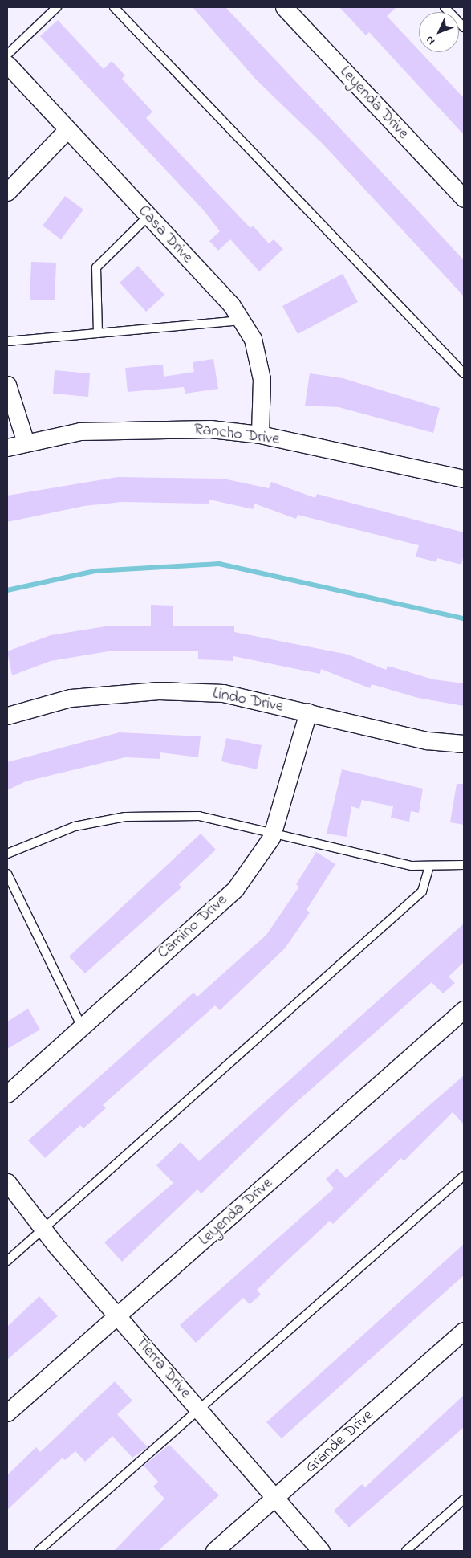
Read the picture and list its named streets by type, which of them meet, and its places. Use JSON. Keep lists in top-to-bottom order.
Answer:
{
  "streets": {
    "street": [
      "Leyenda Drive",
      "Casa Drive",
      "Rancho Drive",
      "Lindo Drive",
      "Camino Drive",
      "Tierra Drive",
      "Grande Drive"
    ]
  },
  "crossings": [
    ["Leyenda Drive", "Tierra Drive"],
    ["Casa Drive", "Rancho Drive"],
    ["Lindo Drive", "Camino Drive"],
    ["Tierra Drive", "Grande Drive"]
  ],
  "north": "bottom left"
}
